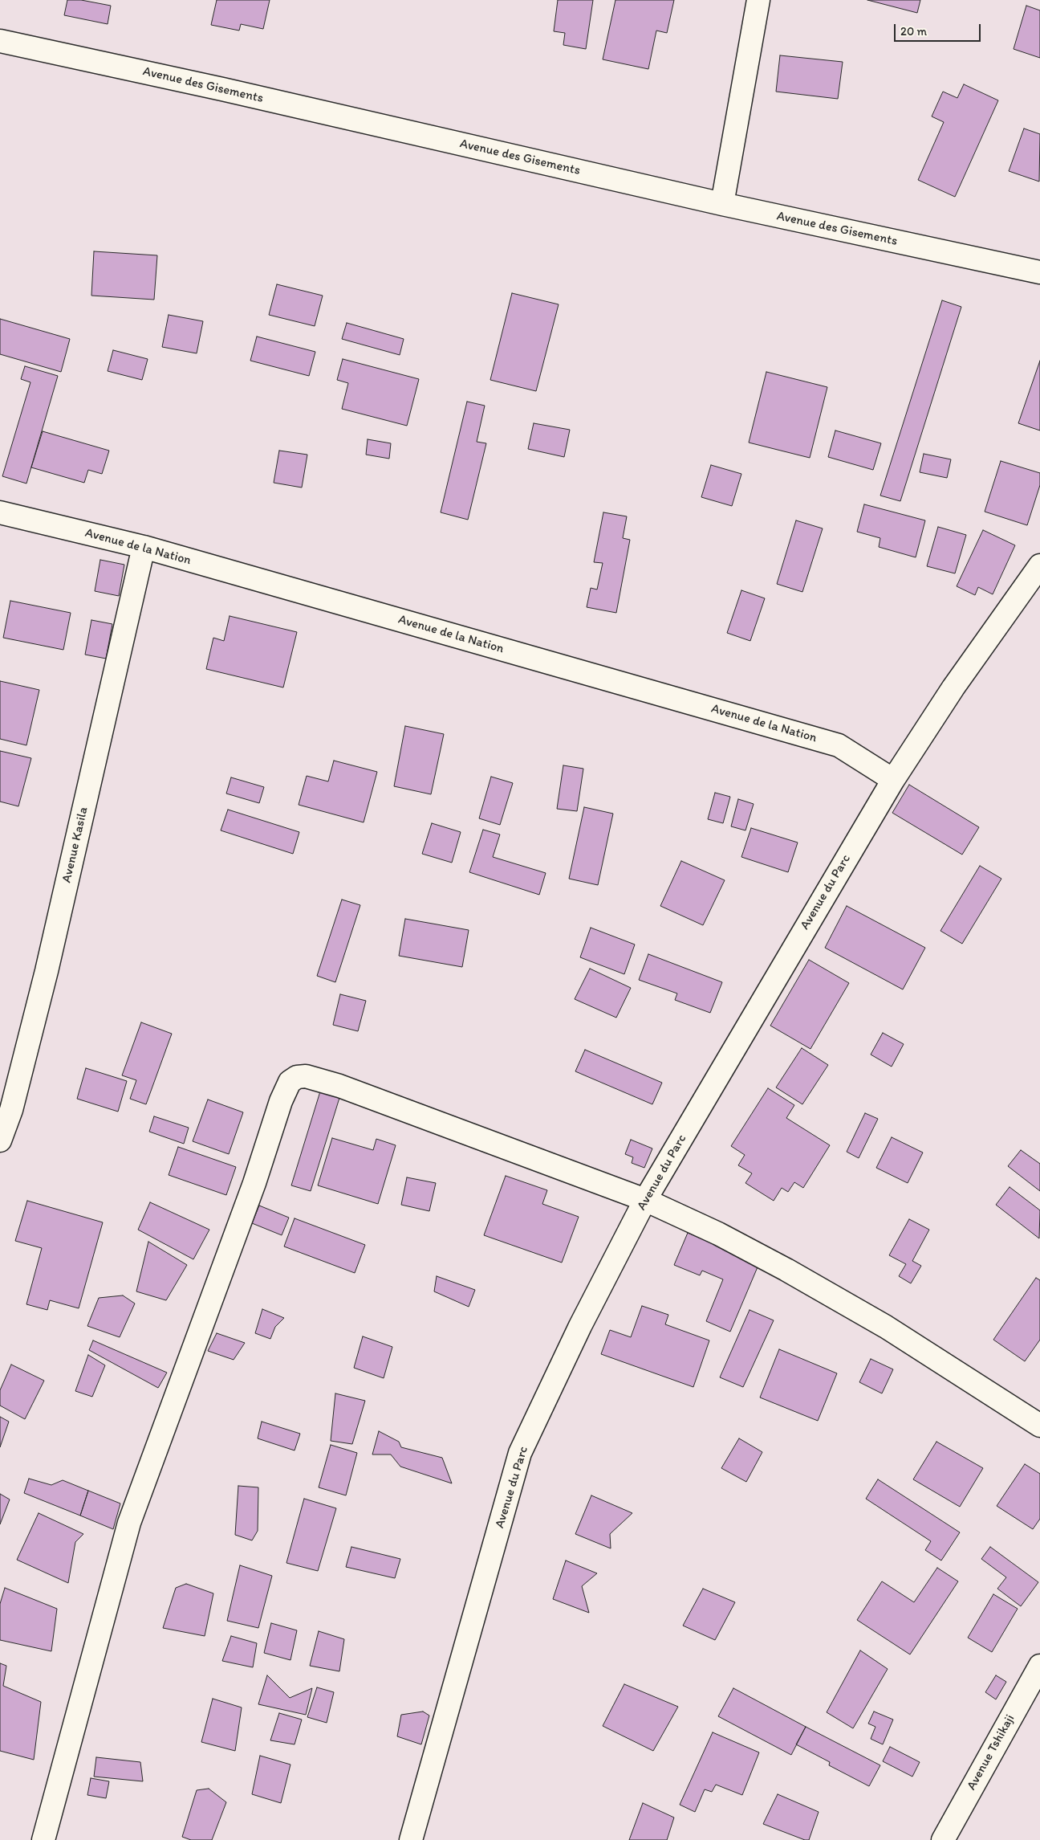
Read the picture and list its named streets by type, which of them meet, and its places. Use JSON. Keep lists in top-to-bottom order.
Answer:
{
  "streets": {
    "street": [
      "Avenue des Gisements",
      "Avenue de la Nation",
      "Avenue Kasila",
      "Avenue du Parc",
      "Avenue Tshikaji"
    ]
  },
  "crossings": [
    ["Avenue de la Nation", "Avenue Kasila"],
    ["Avenue de la Nation", "Avenue du Parc"]
  ],
  "scale_bar": "20 m"
}
